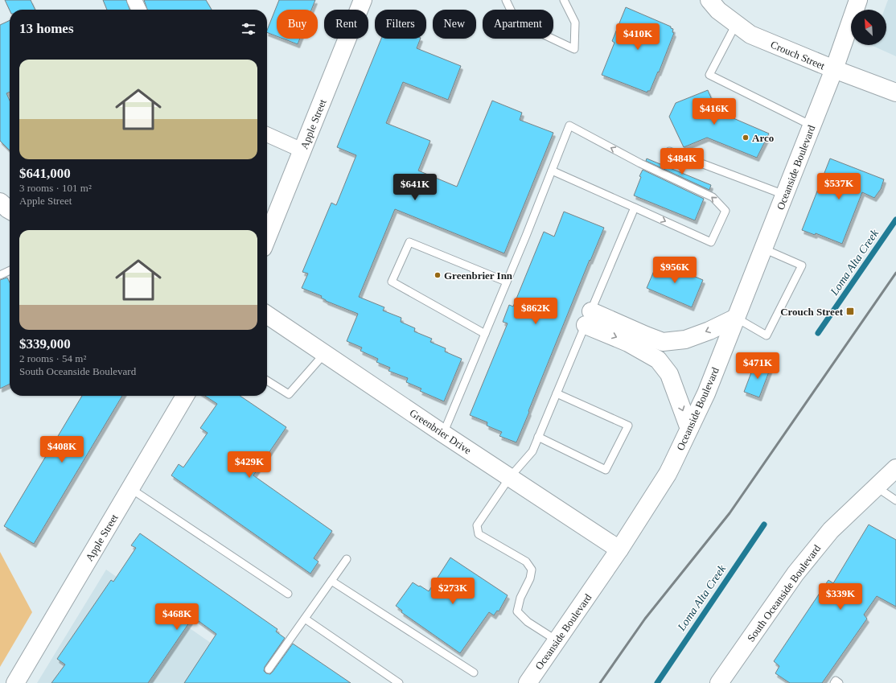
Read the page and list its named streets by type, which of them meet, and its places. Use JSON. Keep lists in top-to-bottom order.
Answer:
{
  "streets": {
    "street": [
      "Crouch Street",
      "Apple Street",
      "Oceanside Boulevard",
      "Greenbrier Drive",
      "South Oceanside Boulevard"
    ]
  },
  "crossings": [
    ["Crouch Street", "Oceanside Boulevard"],
    ["Oceanside Boulevard", "Greenbrier Drive"]
  ],
  "water": ["Loma Alta Creek"],
  "places": {
    "other": ["Arco", "Greenbrier Inn"],
    "transit": ["Crouch Street"]
  },
  "north": "top left",
  "page": {
    "chip": [
      "Buy",
      "Rent",
      "Filters",
      "New",
      "Apartment"
    ],
    "heading": "13 homes",
    "price": [
      "$410K",
      "$416K",
      "$484K",
      "$537K",
      "$641K",
      "$956K",
      "$862K",
      "$471K",
      "$408K",
      "$429K",
      "$273K",
      "$339K",
      "$468K"
    ],
    "list": [
      {
        "name": "$641,000",
        "note": "3 rooms · 101 m² · Apple Street"
      },
      {
        "name": "$339,000",
        "note": "2 rooms · 54 m² · South Oceanside Boulevard"
      }
    ]
  }
}
